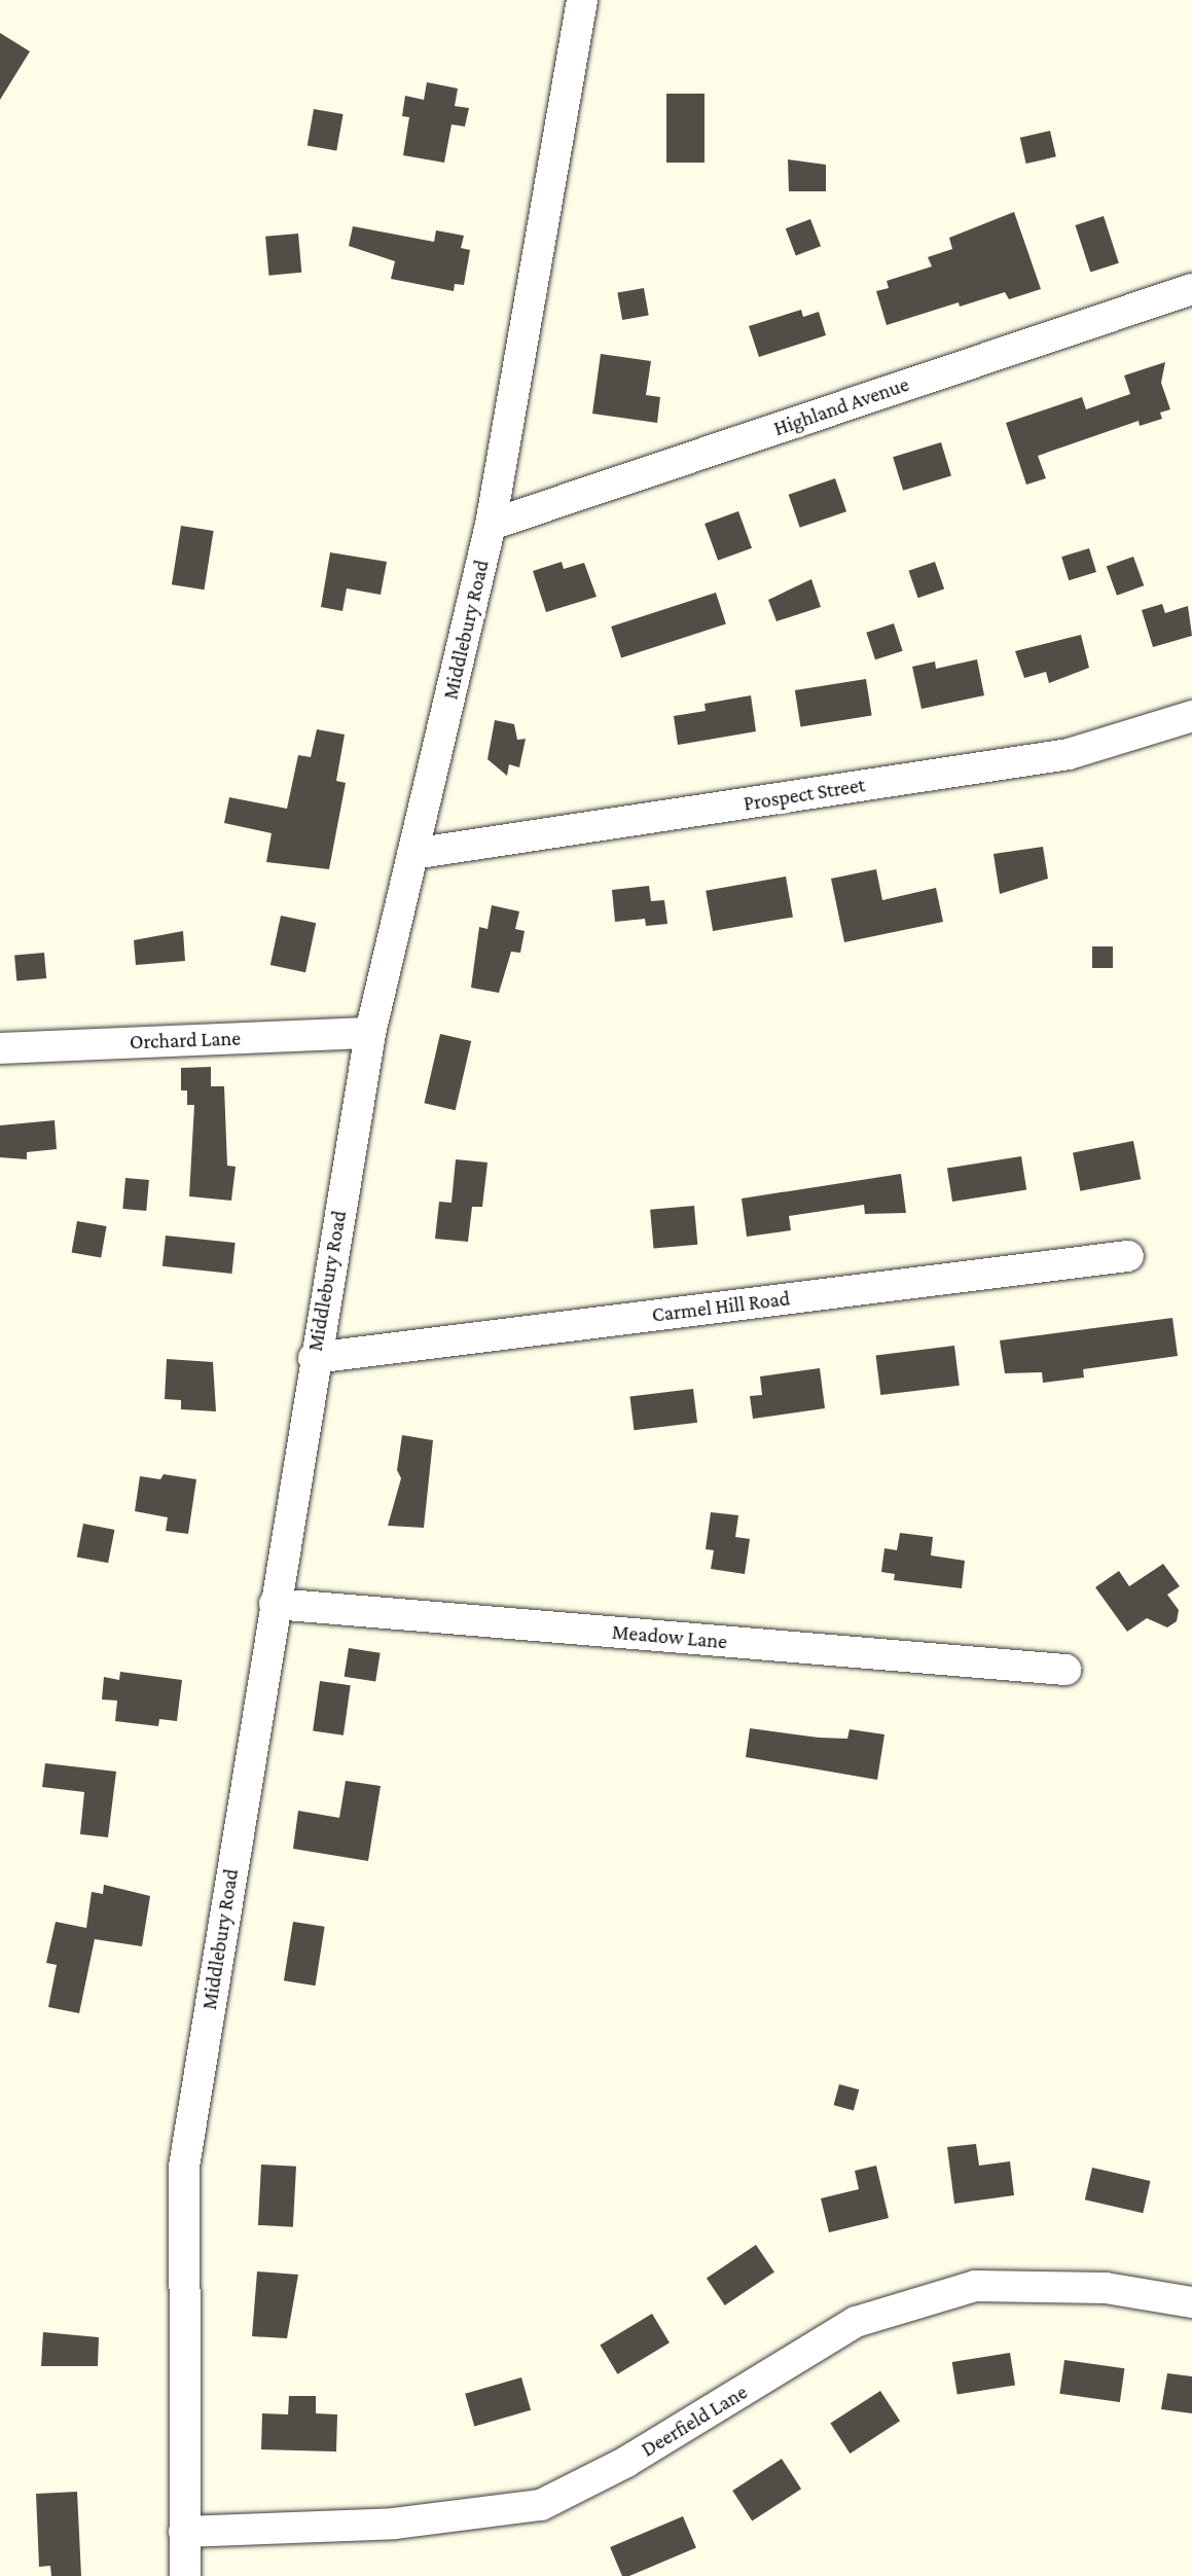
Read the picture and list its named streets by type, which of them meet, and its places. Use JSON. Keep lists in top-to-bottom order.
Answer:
{
  "streets": {
    "street": [
      "Highland Avenue",
      "Middlebury Road",
      "Prospect Street",
      "Orchard Lane",
      "Carmel Hill Road",
      "Meadow Lane",
      "Deerfield Lane"
    ]
  },
  "crossings": [
    ["Highland Avenue", "Middlebury Road"],
    ["Middlebury Road", "Prospect Street"],
    ["Middlebury Road", "Orchard Lane"],
    ["Middlebury Road", "Carmel Hill Road"],
    ["Middlebury Road", "Meadow Lane"],
    ["Middlebury Road", "Deerfield Lane"]
  ]
}
